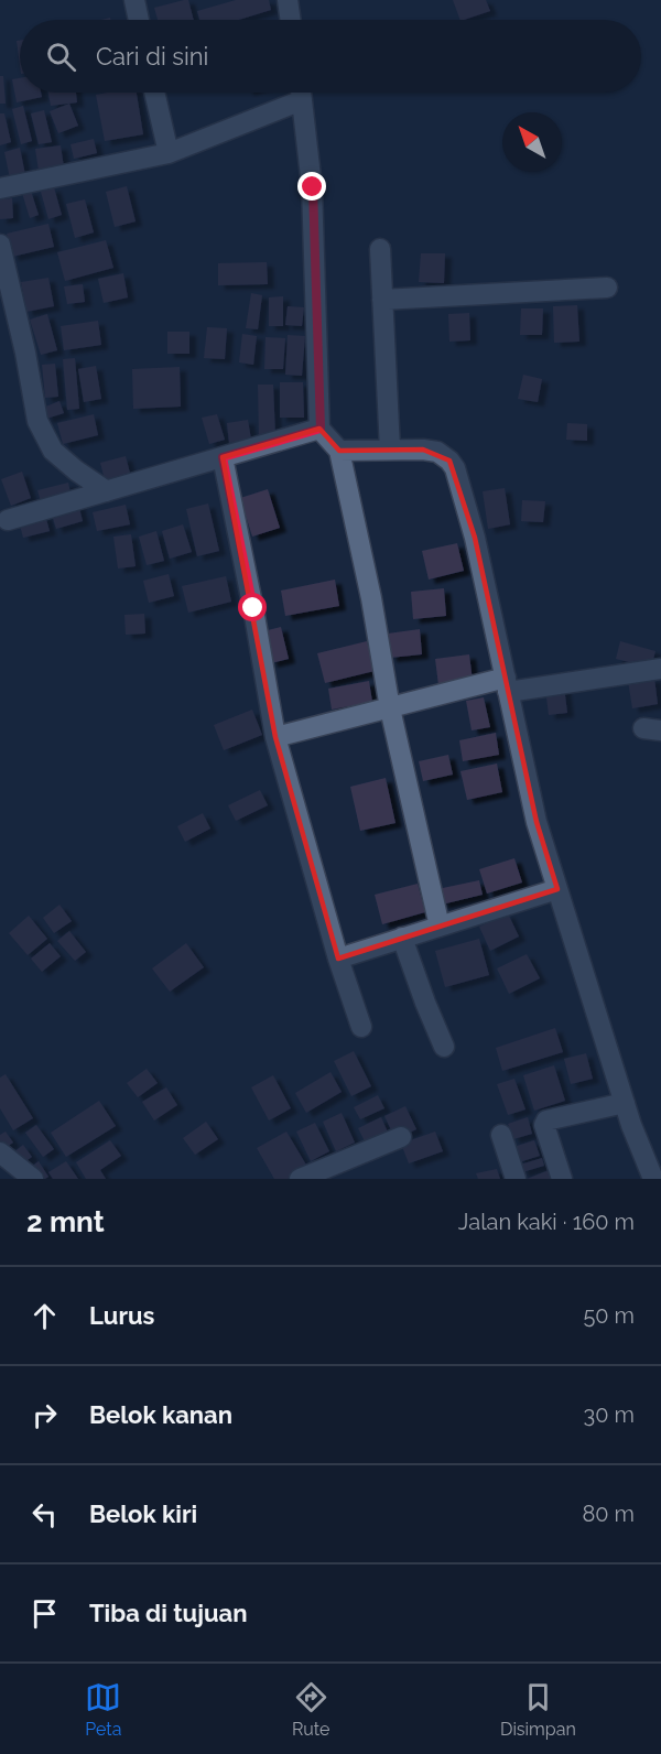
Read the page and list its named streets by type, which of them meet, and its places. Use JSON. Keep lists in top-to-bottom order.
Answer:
{
  "north": "top left",
  "page": {
    "search": "Cari di sini",
    "heading": ["2 mnt", "Jalan kaki · 160 m"],
    "list": [
      ["Lurus", "50 m"],
      ["Belok kanan", "30 m"],
      ["Belok kiri", "80 m"],
      "Tiba di tujuan"
    ],
    "nav": ["Peta", "Rute", "Disimpan"]
  }
}
